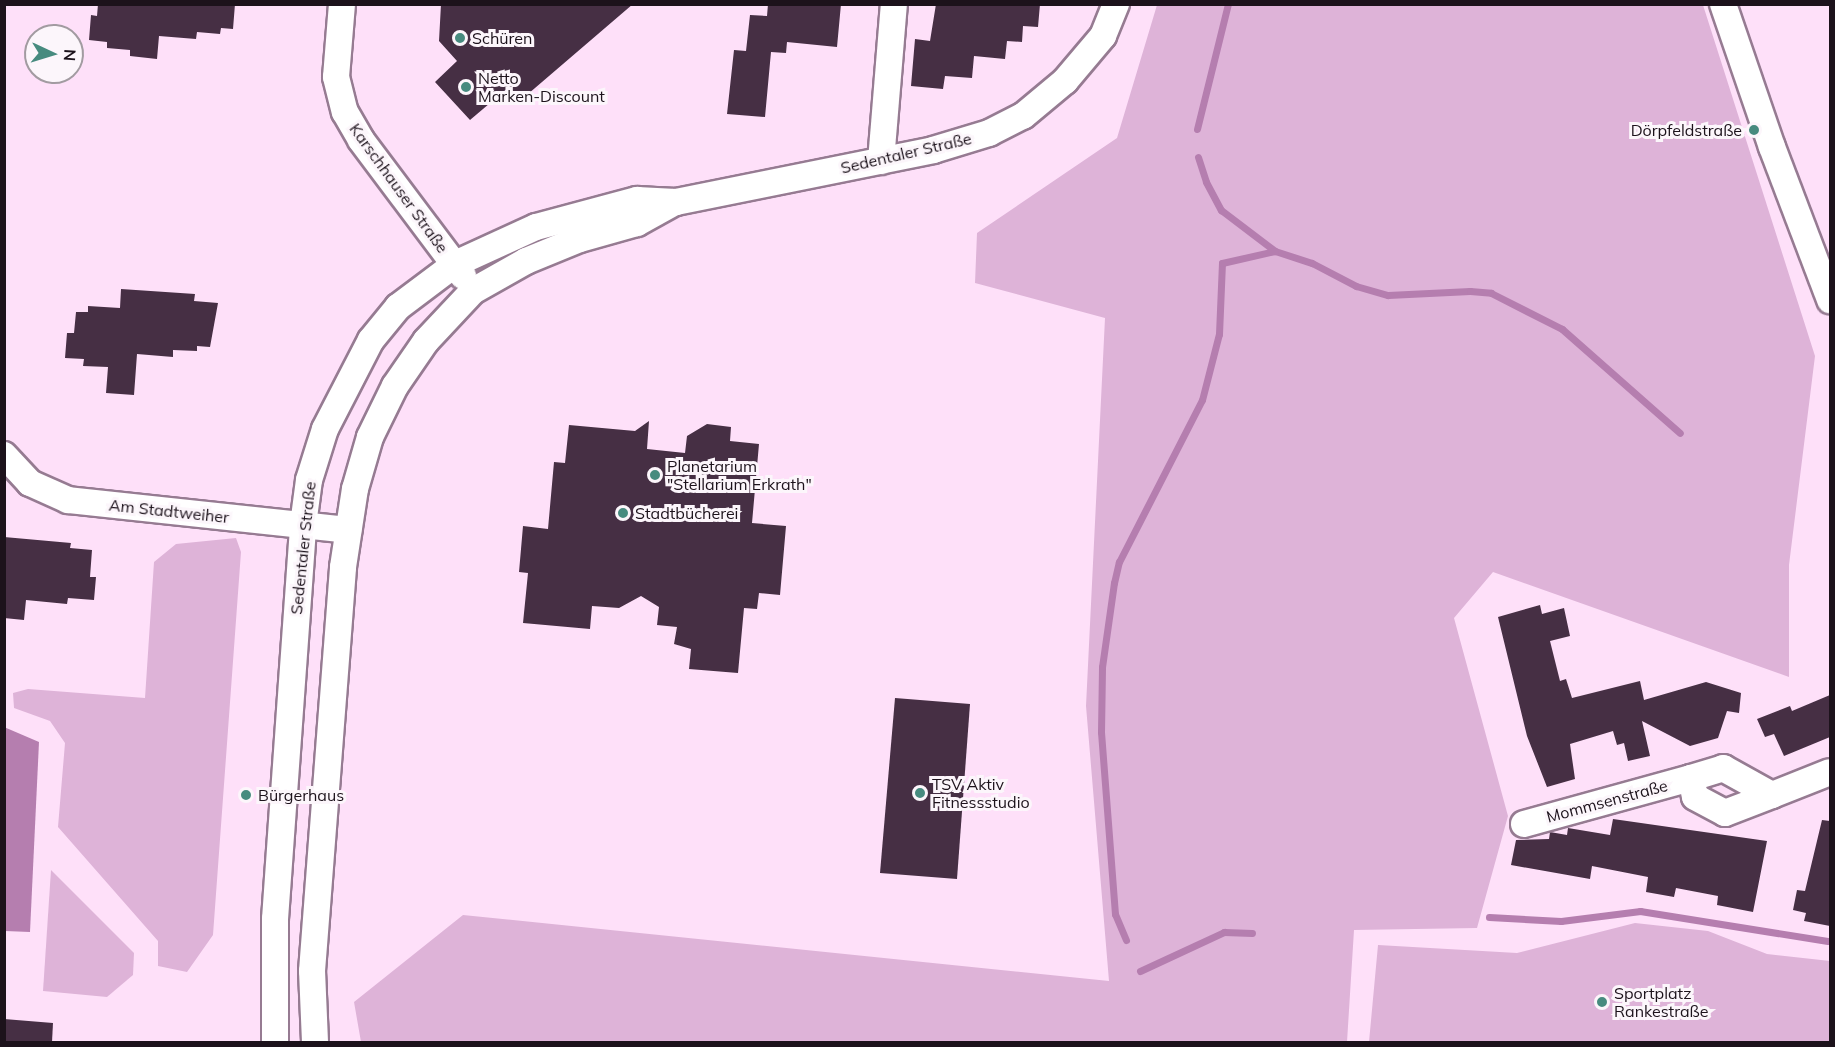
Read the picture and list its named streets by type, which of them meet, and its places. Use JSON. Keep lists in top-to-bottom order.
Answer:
{
  "streets": {
    "street": [
      "Sedentaler Straße",
      "Karschhauser Straße",
      "Am Stadtweiher",
      "Mommsenstraße"
    ]
  },
  "crossings": [
    ["Sedentaler Straße", "Karschhauser Straße"],
    ["Sedentaler Straße", "Am Stadtweiher"]
  ],
  "places": [
    "Schüren",
    "Netto Marken-Discount",
    "Dörpfeldstraße",
    "Planetarium \"Stellarium Erkrath\"",
    "Stadtbücherei",
    "TSV Aktiv Fitnessstudio",
    "Bürgerhaus",
    "Sportplatz Rankestraße"
  ],
  "north": "right"
}
